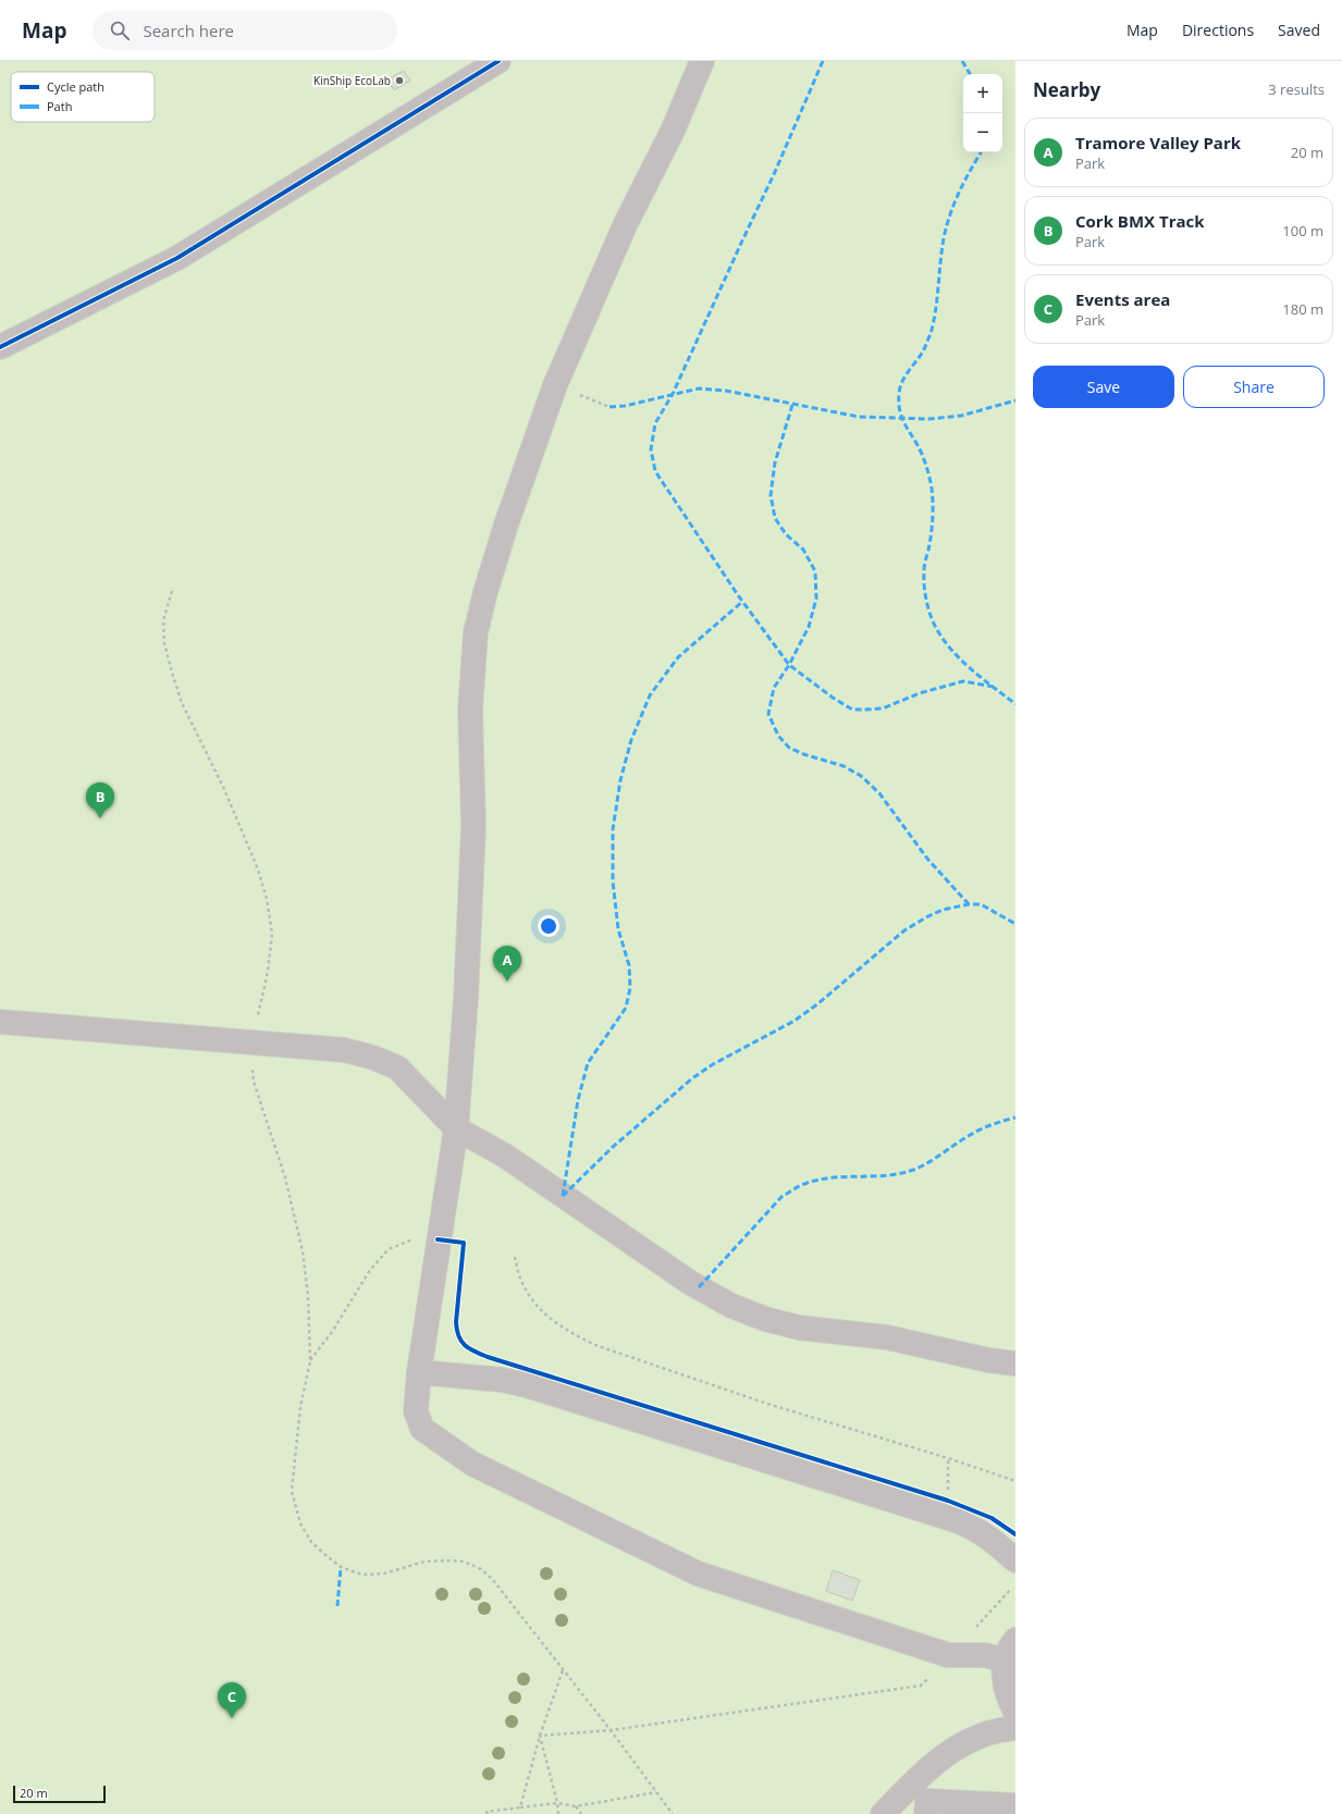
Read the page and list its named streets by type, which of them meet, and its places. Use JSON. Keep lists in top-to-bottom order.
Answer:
{
  "places": ["KinShip EcoLab"],
  "legend": ["Cycle path", "Path"],
  "scale_bar": "20 m",
  "page": {
    "header": "Map",
    "search": "Search here",
    "nav": ["Map", "Directions", "Saved"],
    "heading": ["Nearby", "3 results"],
    "map_buttons": ["+", "−"],
    "list": [
      {
        "mark": "A",
        "name": "Tramore Valley Park",
        "note": "Park",
        "value": "20 m"
      },
      {
        "mark": "B",
        "name": "Cork BMX Track",
        "note": "Park",
        "value": "100 m"
      },
      {
        "mark": "C",
        "name": "Events area",
        "note": "Park",
        "value": "180 m"
      }
    ],
    "buttons": ["Save", "Share"],
    "pins": ["B", "A", "C"],
    "scale": "20 m"
  }
}
